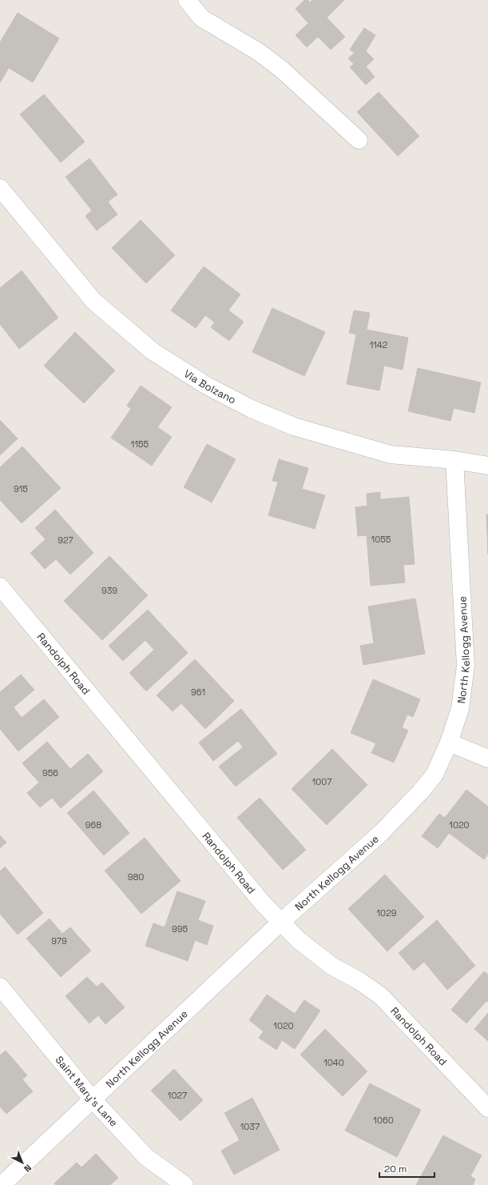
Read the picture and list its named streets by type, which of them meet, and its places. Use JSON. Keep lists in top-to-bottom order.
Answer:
{
  "streets": {
    "street": [
      "Via Bolzano",
      "North Kellogg Avenue",
      "Randolph Road",
      "Saint Mary's Lane"
    ]
  },
  "crossings": [
    ["Via Bolzano", "North Kellogg Avenue"],
    ["North Kellogg Avenue", "Randolph Road"],
    ["North Kellogg Avenue", "Saint Mary's Lane"]
  ],
  "house_numbers": [
    "1142",
    "1155",
    "915",
    "1055",
    "927",
    "939",
    "961",
    "956",
    "1007",
    "968",
    "1020",
    "980",
    "1029",
    "995",
    "979",
    "1020",
    "1040",
    "1027",
    "1060",
    "1037"
  ],
  "scale_bar": "20 m",
  "north": "bottom right"
}
